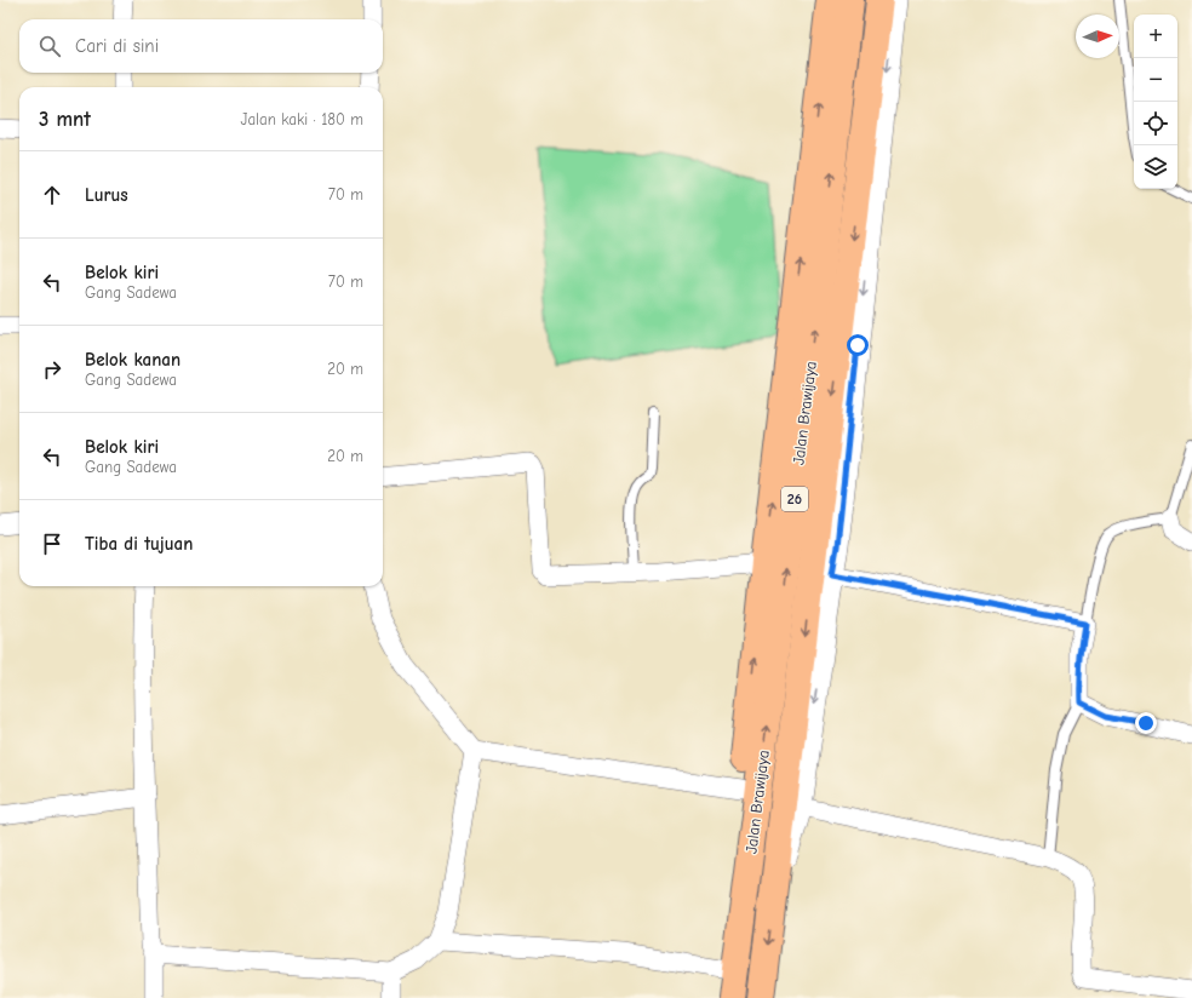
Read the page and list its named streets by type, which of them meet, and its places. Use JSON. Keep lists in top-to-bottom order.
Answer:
{
  "streets": {
    "highway": ["Jalan Brawijaya", "26"]
  },
  "north": "right",
  "page": {
    "map_buttons": ["+", "−"],
    "search": "Cari di sini",
    "heading": ["3 mnt", "Jalan kaki · 180 m"],
    "list": [
      ["Lurus", "70 m"],
      ["Belok kiri", "Gang Sadewa", "70 m"],
      ["Belok kanan", "Gang Sadewa", "20 m"],
      ["Belok kiri", "Gang Sadewa", "20 m"],
      "Tiba di tujuan"
    ]
  }
}
